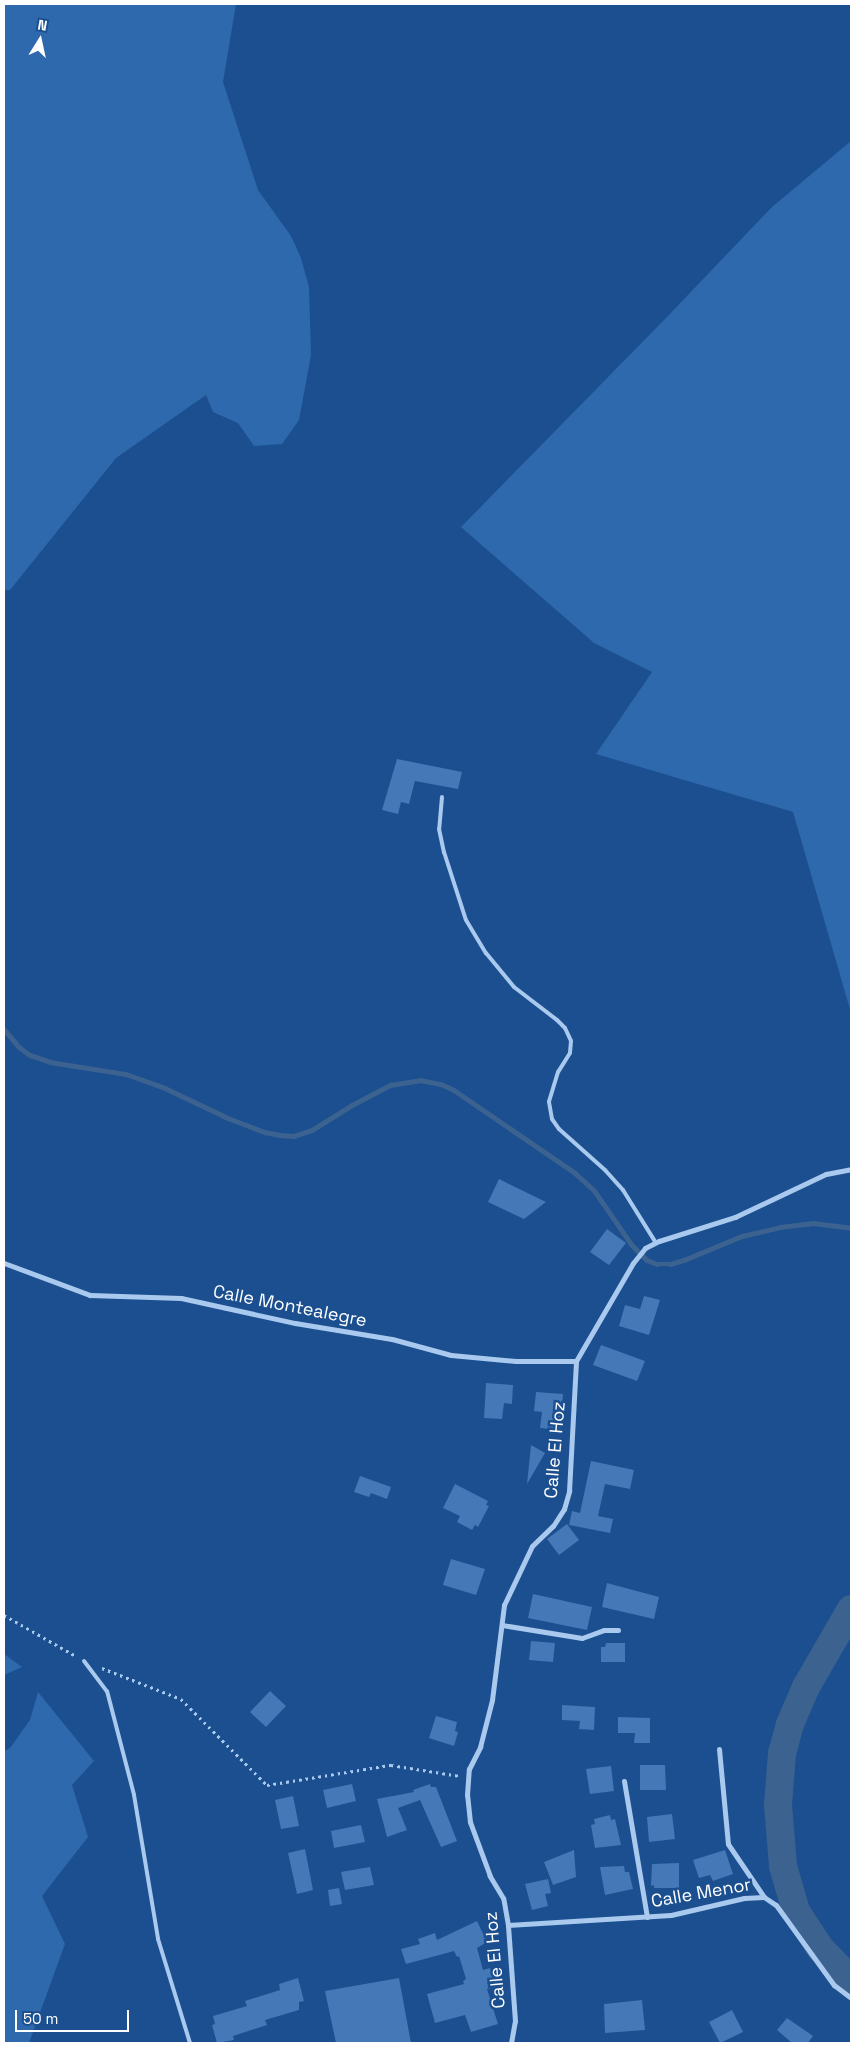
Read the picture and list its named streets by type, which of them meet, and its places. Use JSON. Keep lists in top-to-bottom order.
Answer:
{
  "streets": {
    "street": ["Calle Montealegre", "Calle El Hoz", "Calle Menor"]
  },
  "crossings": [
    ["Calle Montealegre", "Calle El Hoz"],
    ["Calle El Hoz", "Calle Menor"]
  ],
  "scale_bar": "50 m",
  "north": "top"
}
